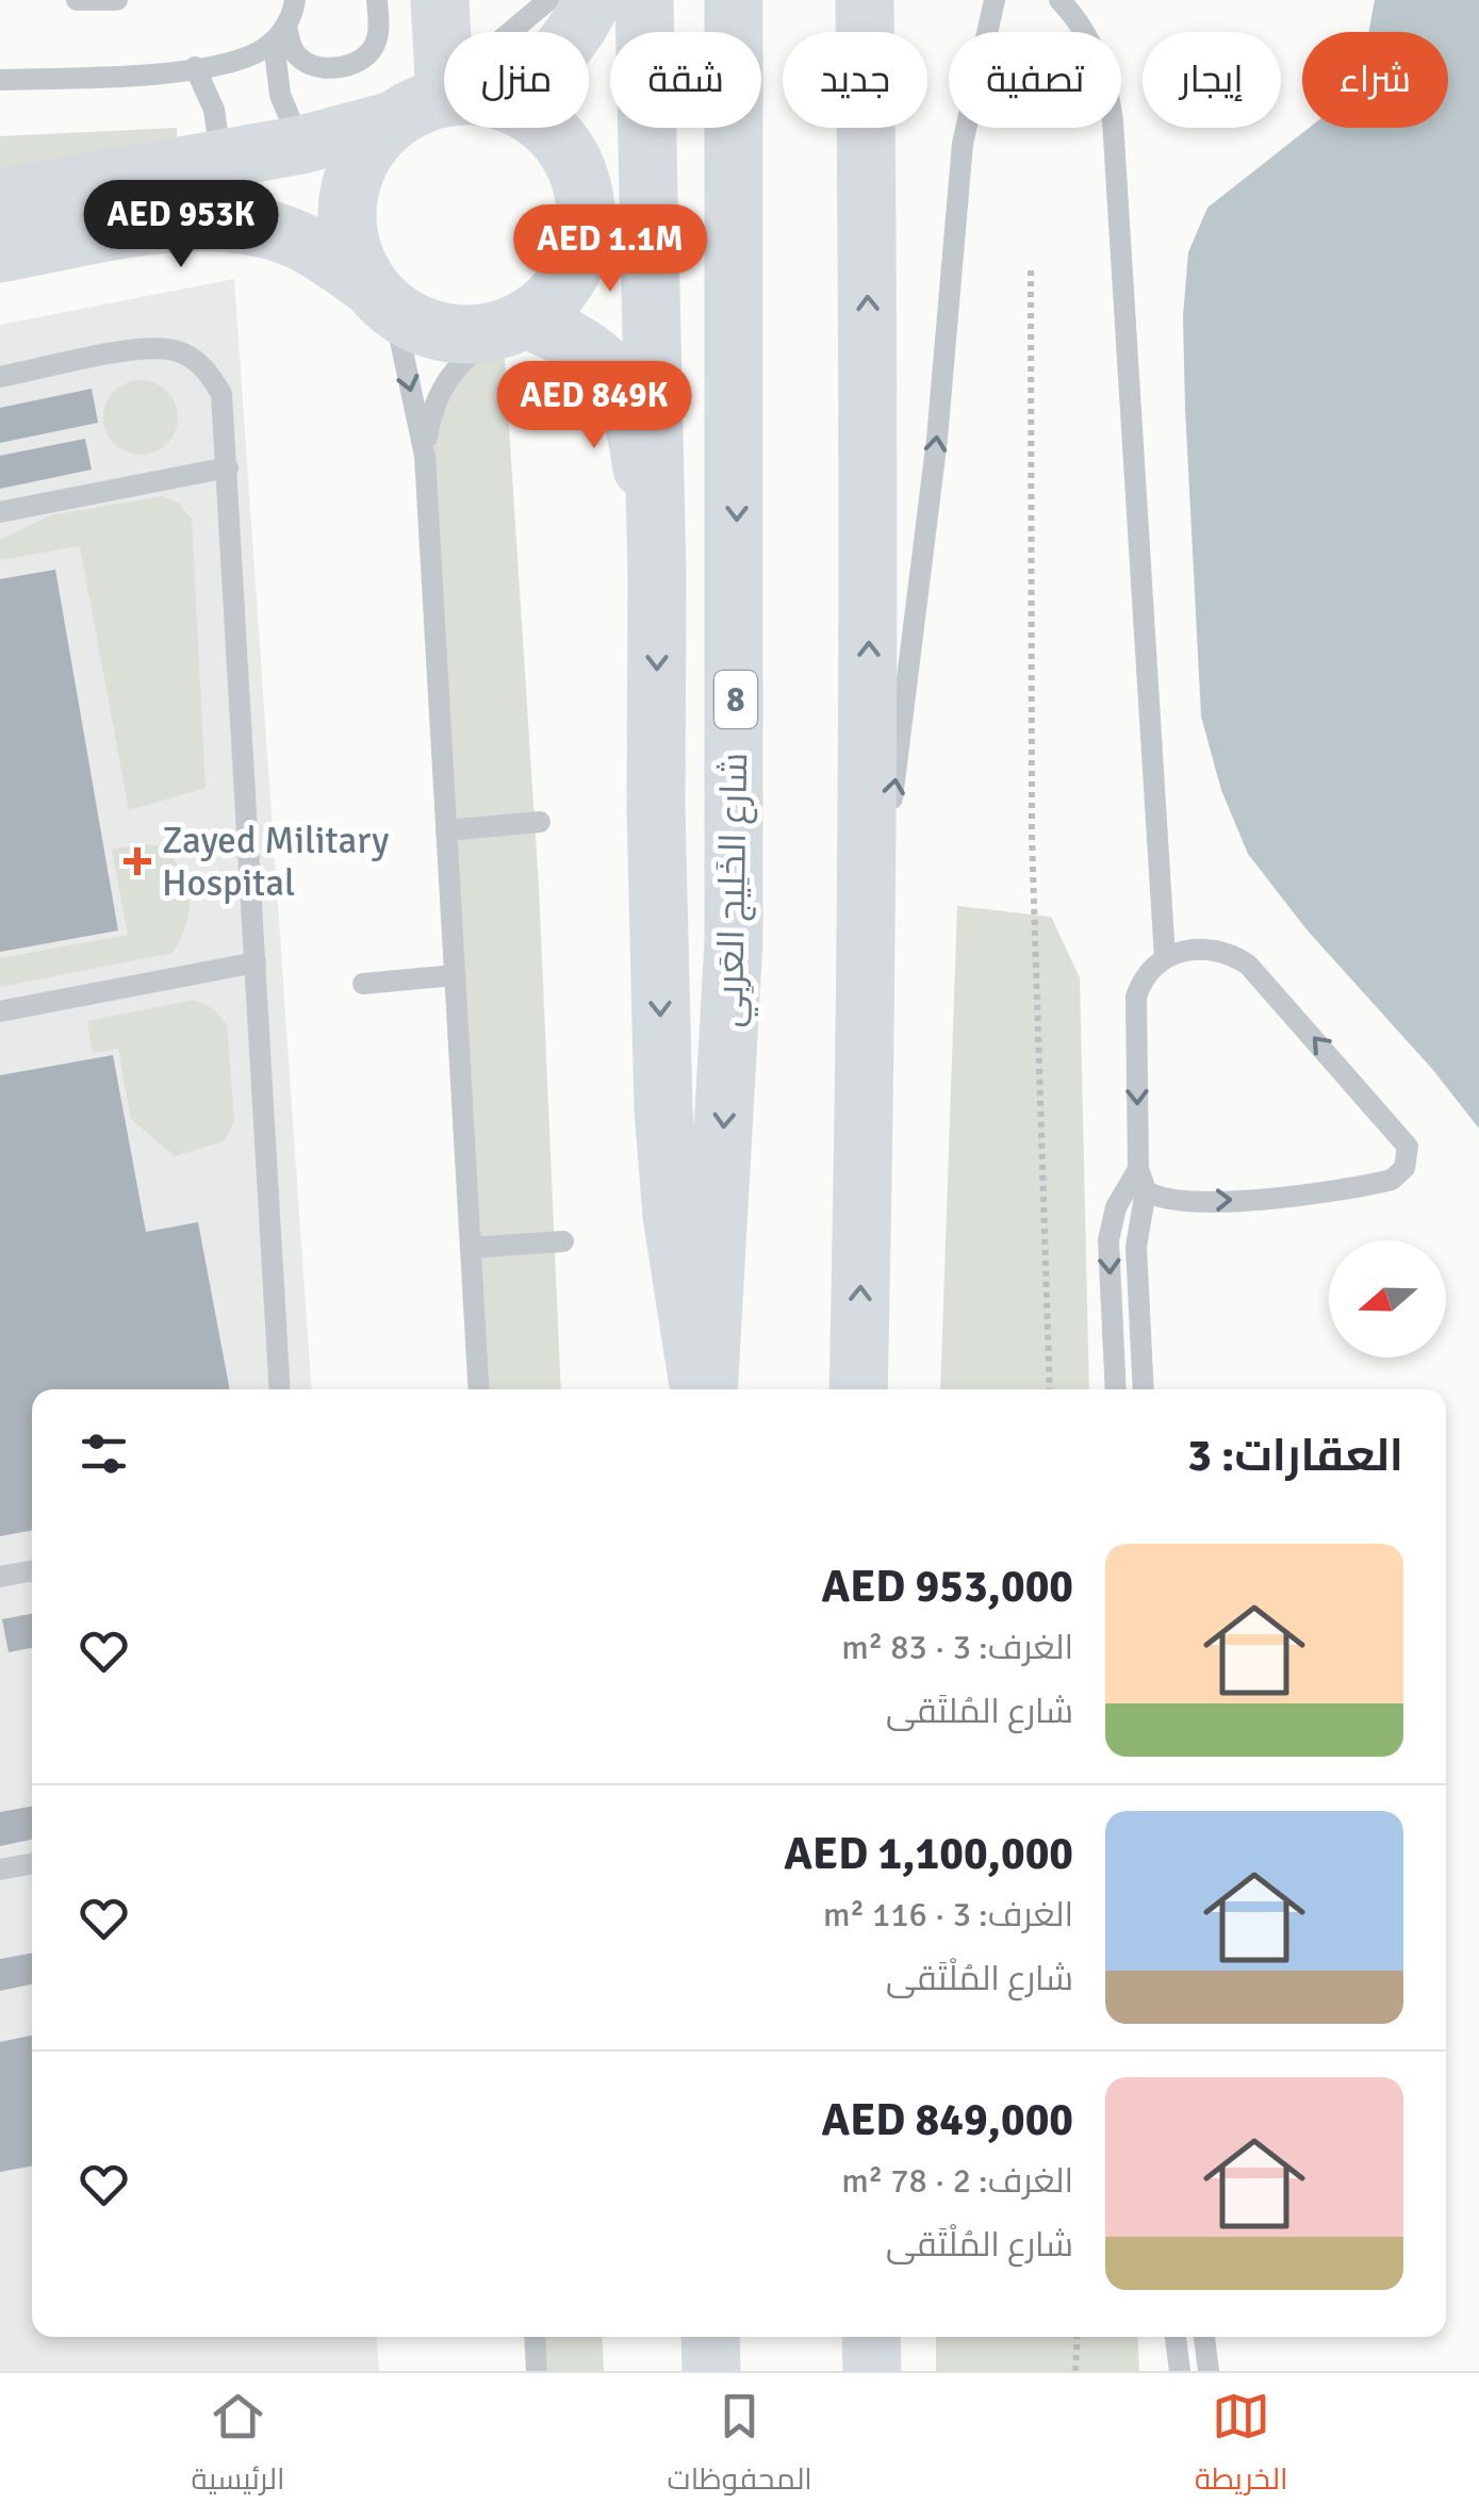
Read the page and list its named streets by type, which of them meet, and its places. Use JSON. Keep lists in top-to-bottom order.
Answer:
{
  "streets": {
    "main road": ["8", "شارع الخَلِيج العَربِي"]
  },
  "places": {
    "health": ["Zayed Military Hospital"]
  },
  "north": "left",
  "page": {
    "chip": [
      "شراء",
      "إيجار",
      "تصفية",
      "جديد",
      "شقة",
      "منزل"
    ],
    "price": ["AED 953K", "AED 1.1M", "AED 849K"],
    "heading": "العقارات: 3",
    "list": [
      {
        "name": "AED 953,000",
        "note": "الغرف: 3 · 83 m² · شارع المُلتَقى"
      },
      {
        "name": "AED 1,100,000",
        "note": "الغرف: 3 · 116 m² · شارع المُلْتَقى"
      },
      {
        "name": "AED 849,000",
        "note": "الغرف: 2 · 78 m² · شارع المُلْتَقى"
      }
    ],
    "tabs": ["الخريطة", "المحفوظات", "الرئيسية"]
  }
}
